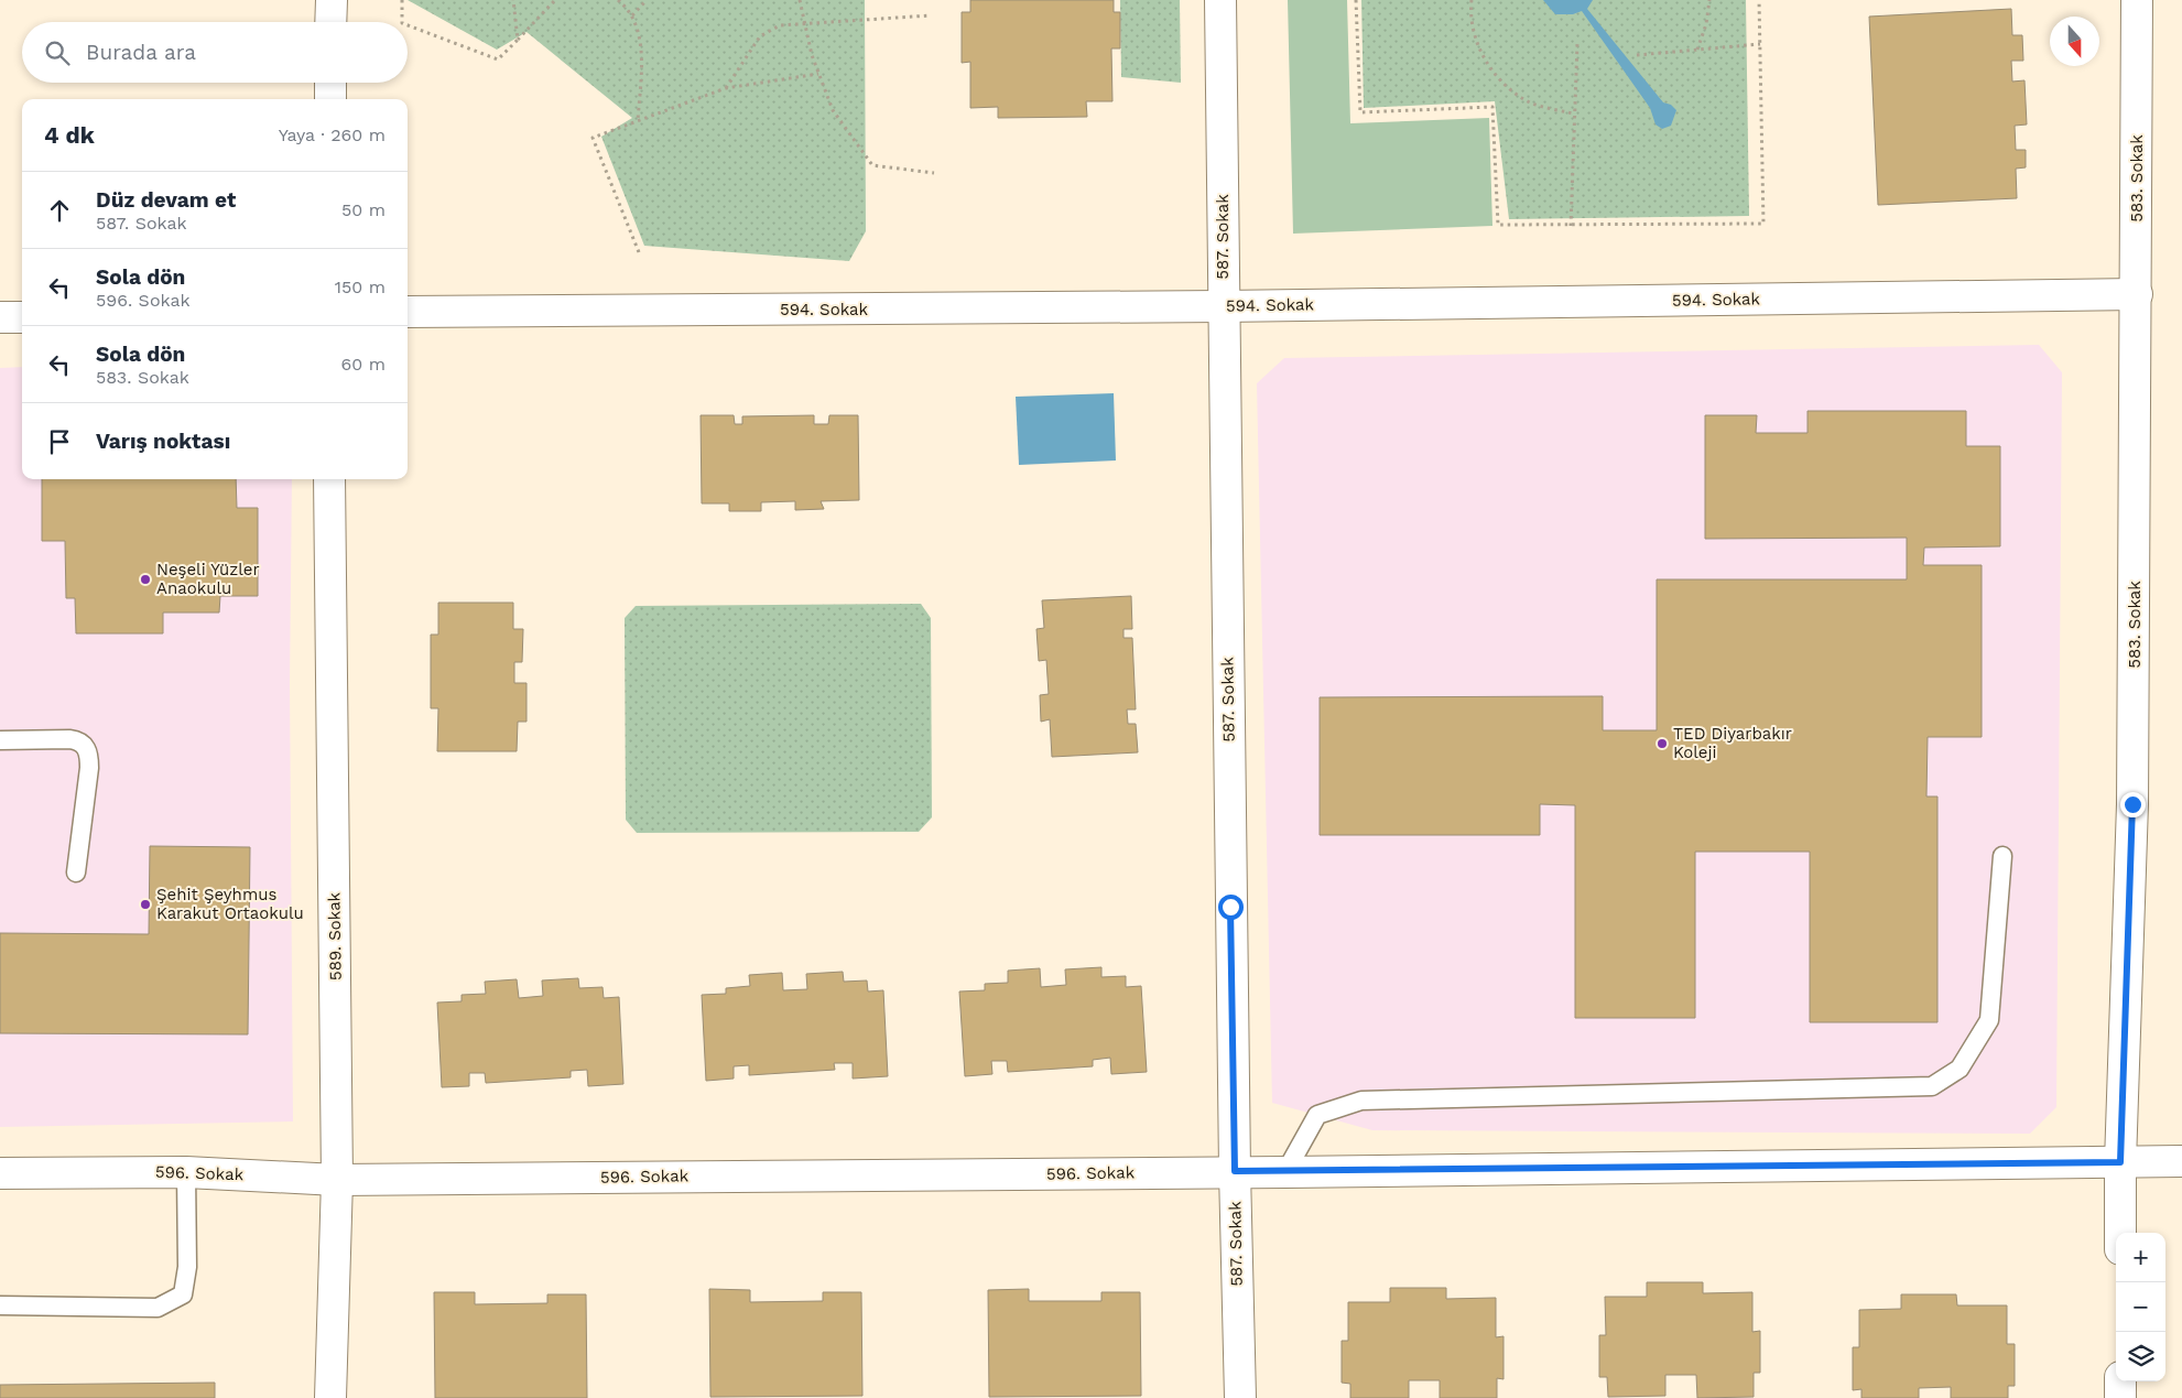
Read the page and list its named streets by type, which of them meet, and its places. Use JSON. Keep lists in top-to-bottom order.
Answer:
{
  "streets": {
    "street": [
      "583. Sokak",
      "587. Sokak",
      "594. Sokak",
      "589. Sokak",
      "596. Sokak"
    ]
  },
  "crossings": [
    ["583. Sokak", "594. Sokak"],
    ["583. Sokak", "596. Sokak"],
    ["587. Sokak", "594. Sokak"],
    ["587. Sokak", "596. Sokak"],
    ["589. Sokak", "596. Sokak"]
  ],
  "places": ["Neşeli Yüzler Anaokulu", "TED Diyarbakır Koleji", "Şehit Şeyhmus Karakut Ortaokulu"],
  "north": "bottom",
  "page": {
    "search": "Burada ara",
    "heading": ["4 dk", "Yaya · 260 m"],
    "list": [
      ["Düz devam et", "587. Sokak", "50 m"],
      ["Sola dön", "596. Sokak", "150 m"],
      ["Sola dön", "583. Sokak", "60 m"],
      "Varış noktası"
    ],
    "map_buttons": ["+", "−"]
  }
}
